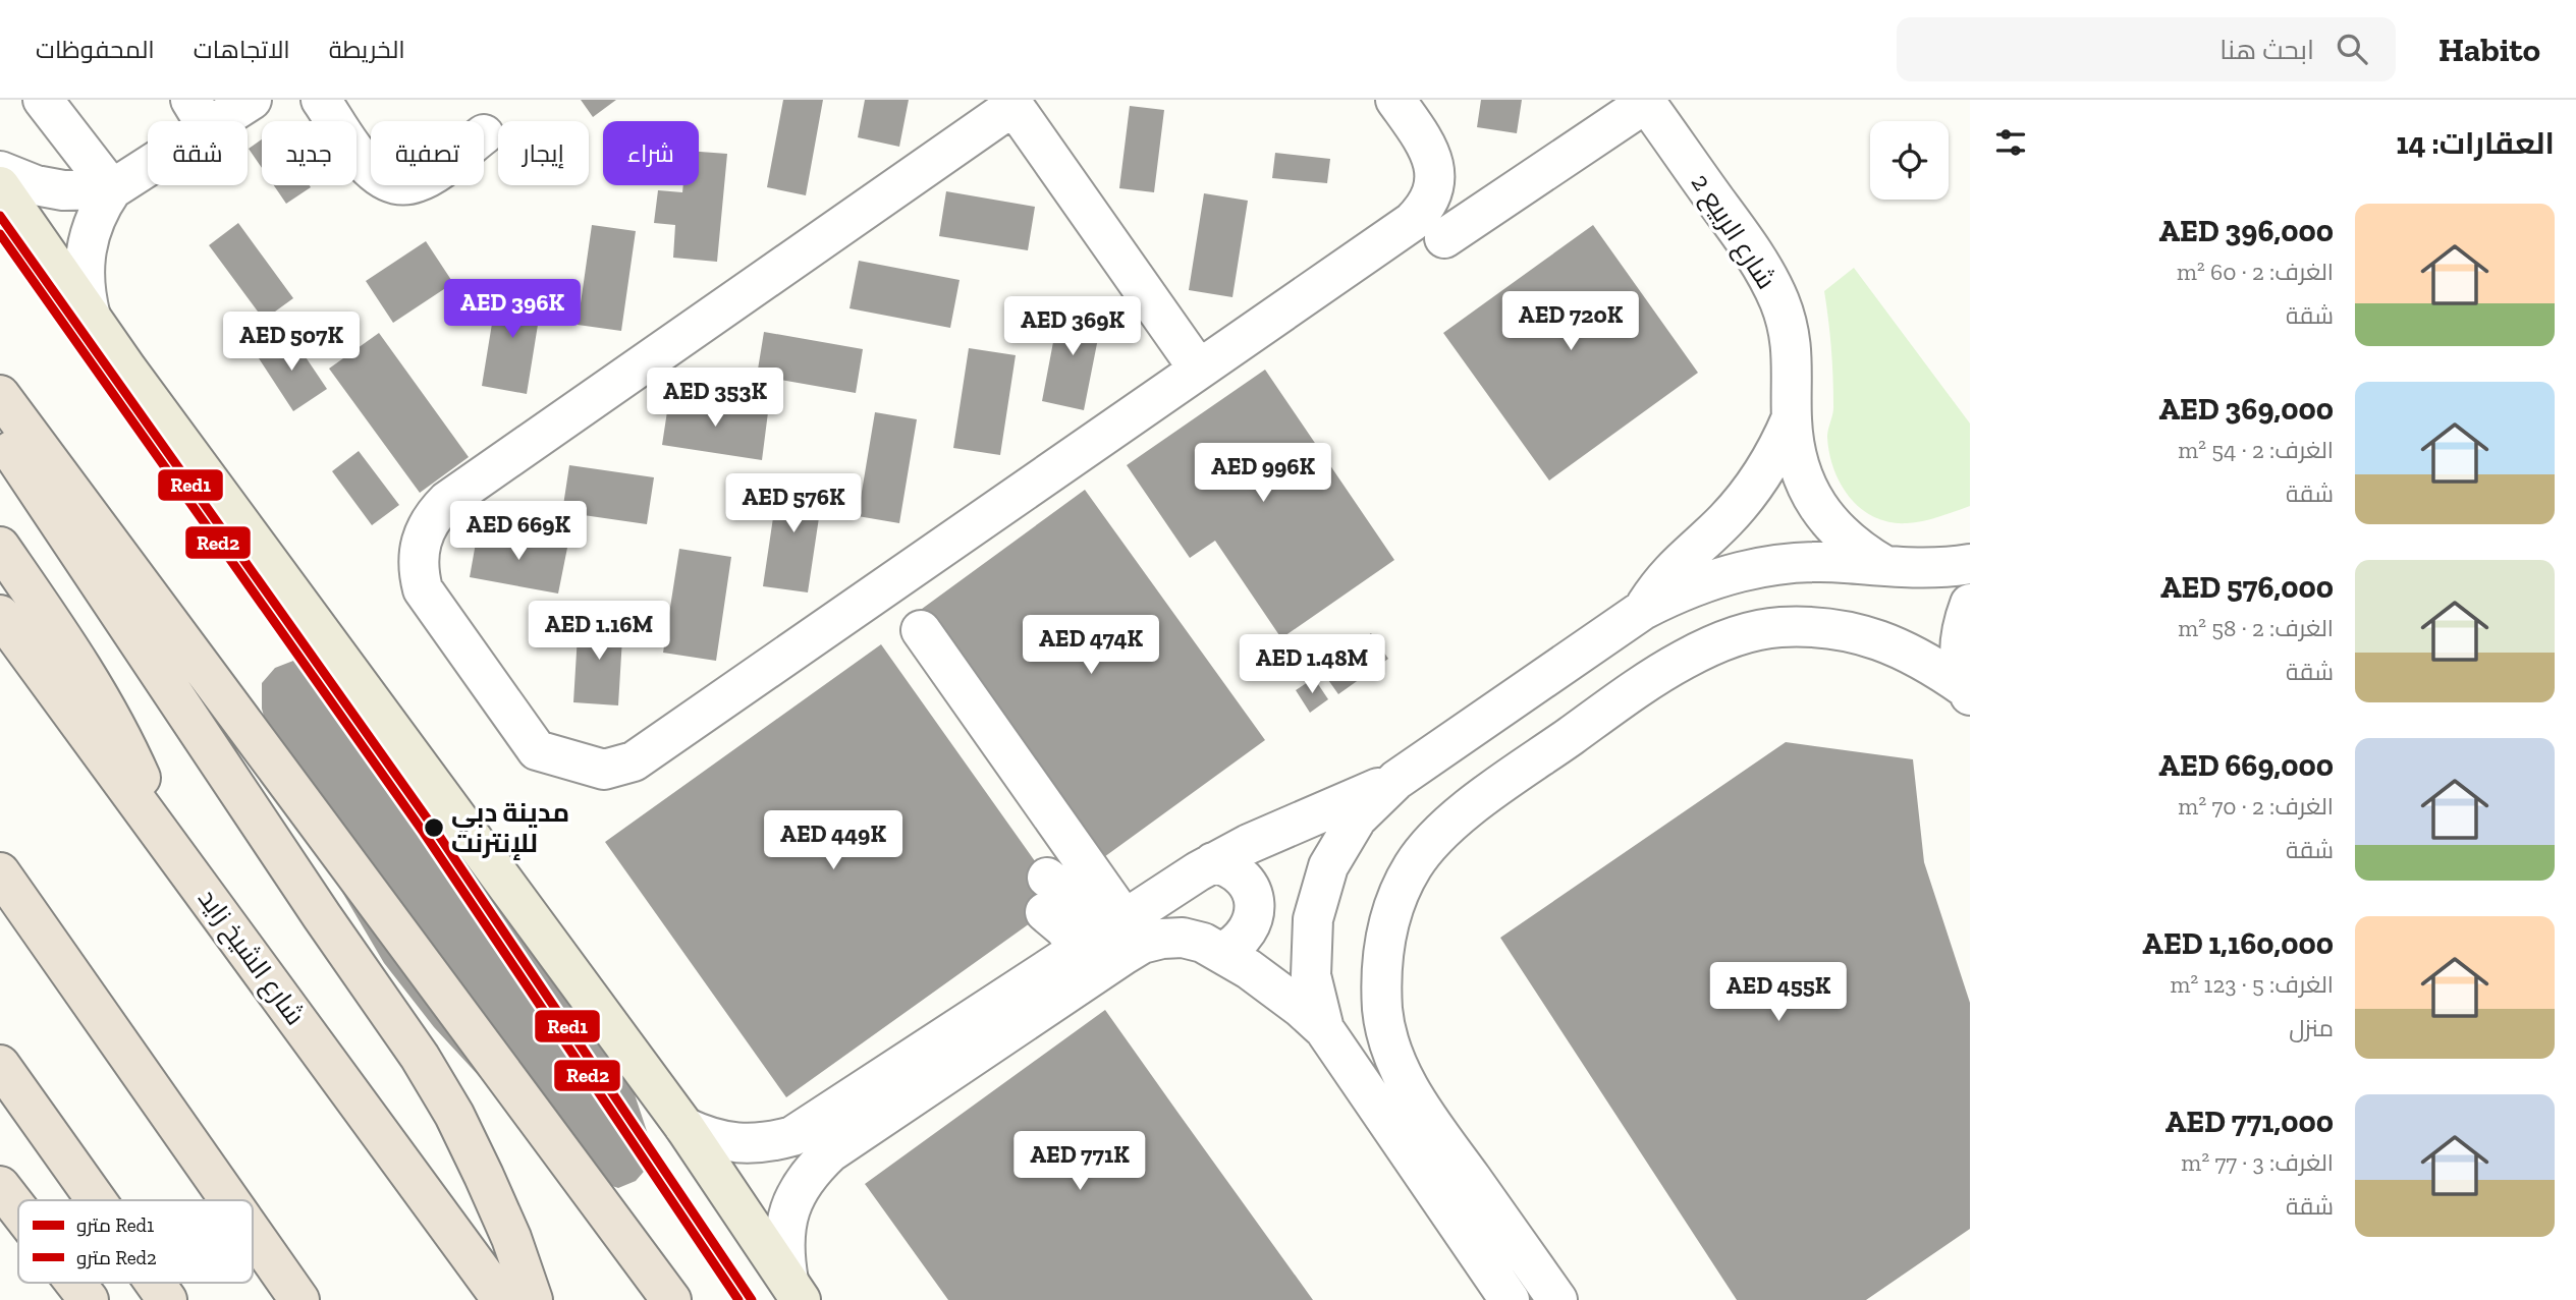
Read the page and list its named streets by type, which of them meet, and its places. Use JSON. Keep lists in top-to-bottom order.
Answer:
{
  "streets": {
    "highway": ["شارع الشيخ زايد"],
    "street": ["شارع الربيع 2"]
  },
  "places": ["مدينة دبي للإنترنت"],
  "lines": ["metro line Red1", "metro line Red2"],
  "legend": ["مترو Red1", "مترو Red2"],
  "page": {
    "header": "Habito",
    "search": "ابحث هنا",
    "nav": ["الخريطة", "الاتجاهات", "المحفوظات"],
    "heading": "العقارات: 14",
    "chip": [
      "شراء",
      "إيجار",
      "تصفية",
      "جديد",
      "شقة"
    ],
    "list": [
      {
        "name": "AED 396,000",
        "note": "الغرف: 2 · 60 m² · شقة"
      },
      {
        "name": "AED 369,000",
        "note": "الغرف: 2 · 54 m² · شقة"
      },
      {
        "name": "AED 576,000",
        "note": "الغرف: 2 · 58 m² · شقة"
      },
      {
        "name": "AED 669,000",
        "note": "الغرف: 2 · 70 m² · شقة"
      },
      {
        "name": "AED 1,160,000",
        "note": "الغرف: 5 · 123 m² · منزل"
      },
      {
        "name": "AED 771,000",
        "note": "الغرف: 3 · 77 m² · شقة"
      }
    ],
    "price": [
      "AED 396K",
      "AED 720K",
      "AED 369K",
      "AED 507K",
      "AED 353K",
      "AED 996K",
      "AED 576K",
      "AED 669K",
      "AED 1.16M",
      "AED 474K",
      "AED 1.48M",
      "AED 449K",
      "AED 455K",
      "AED 771K"
    ]
  }
}
